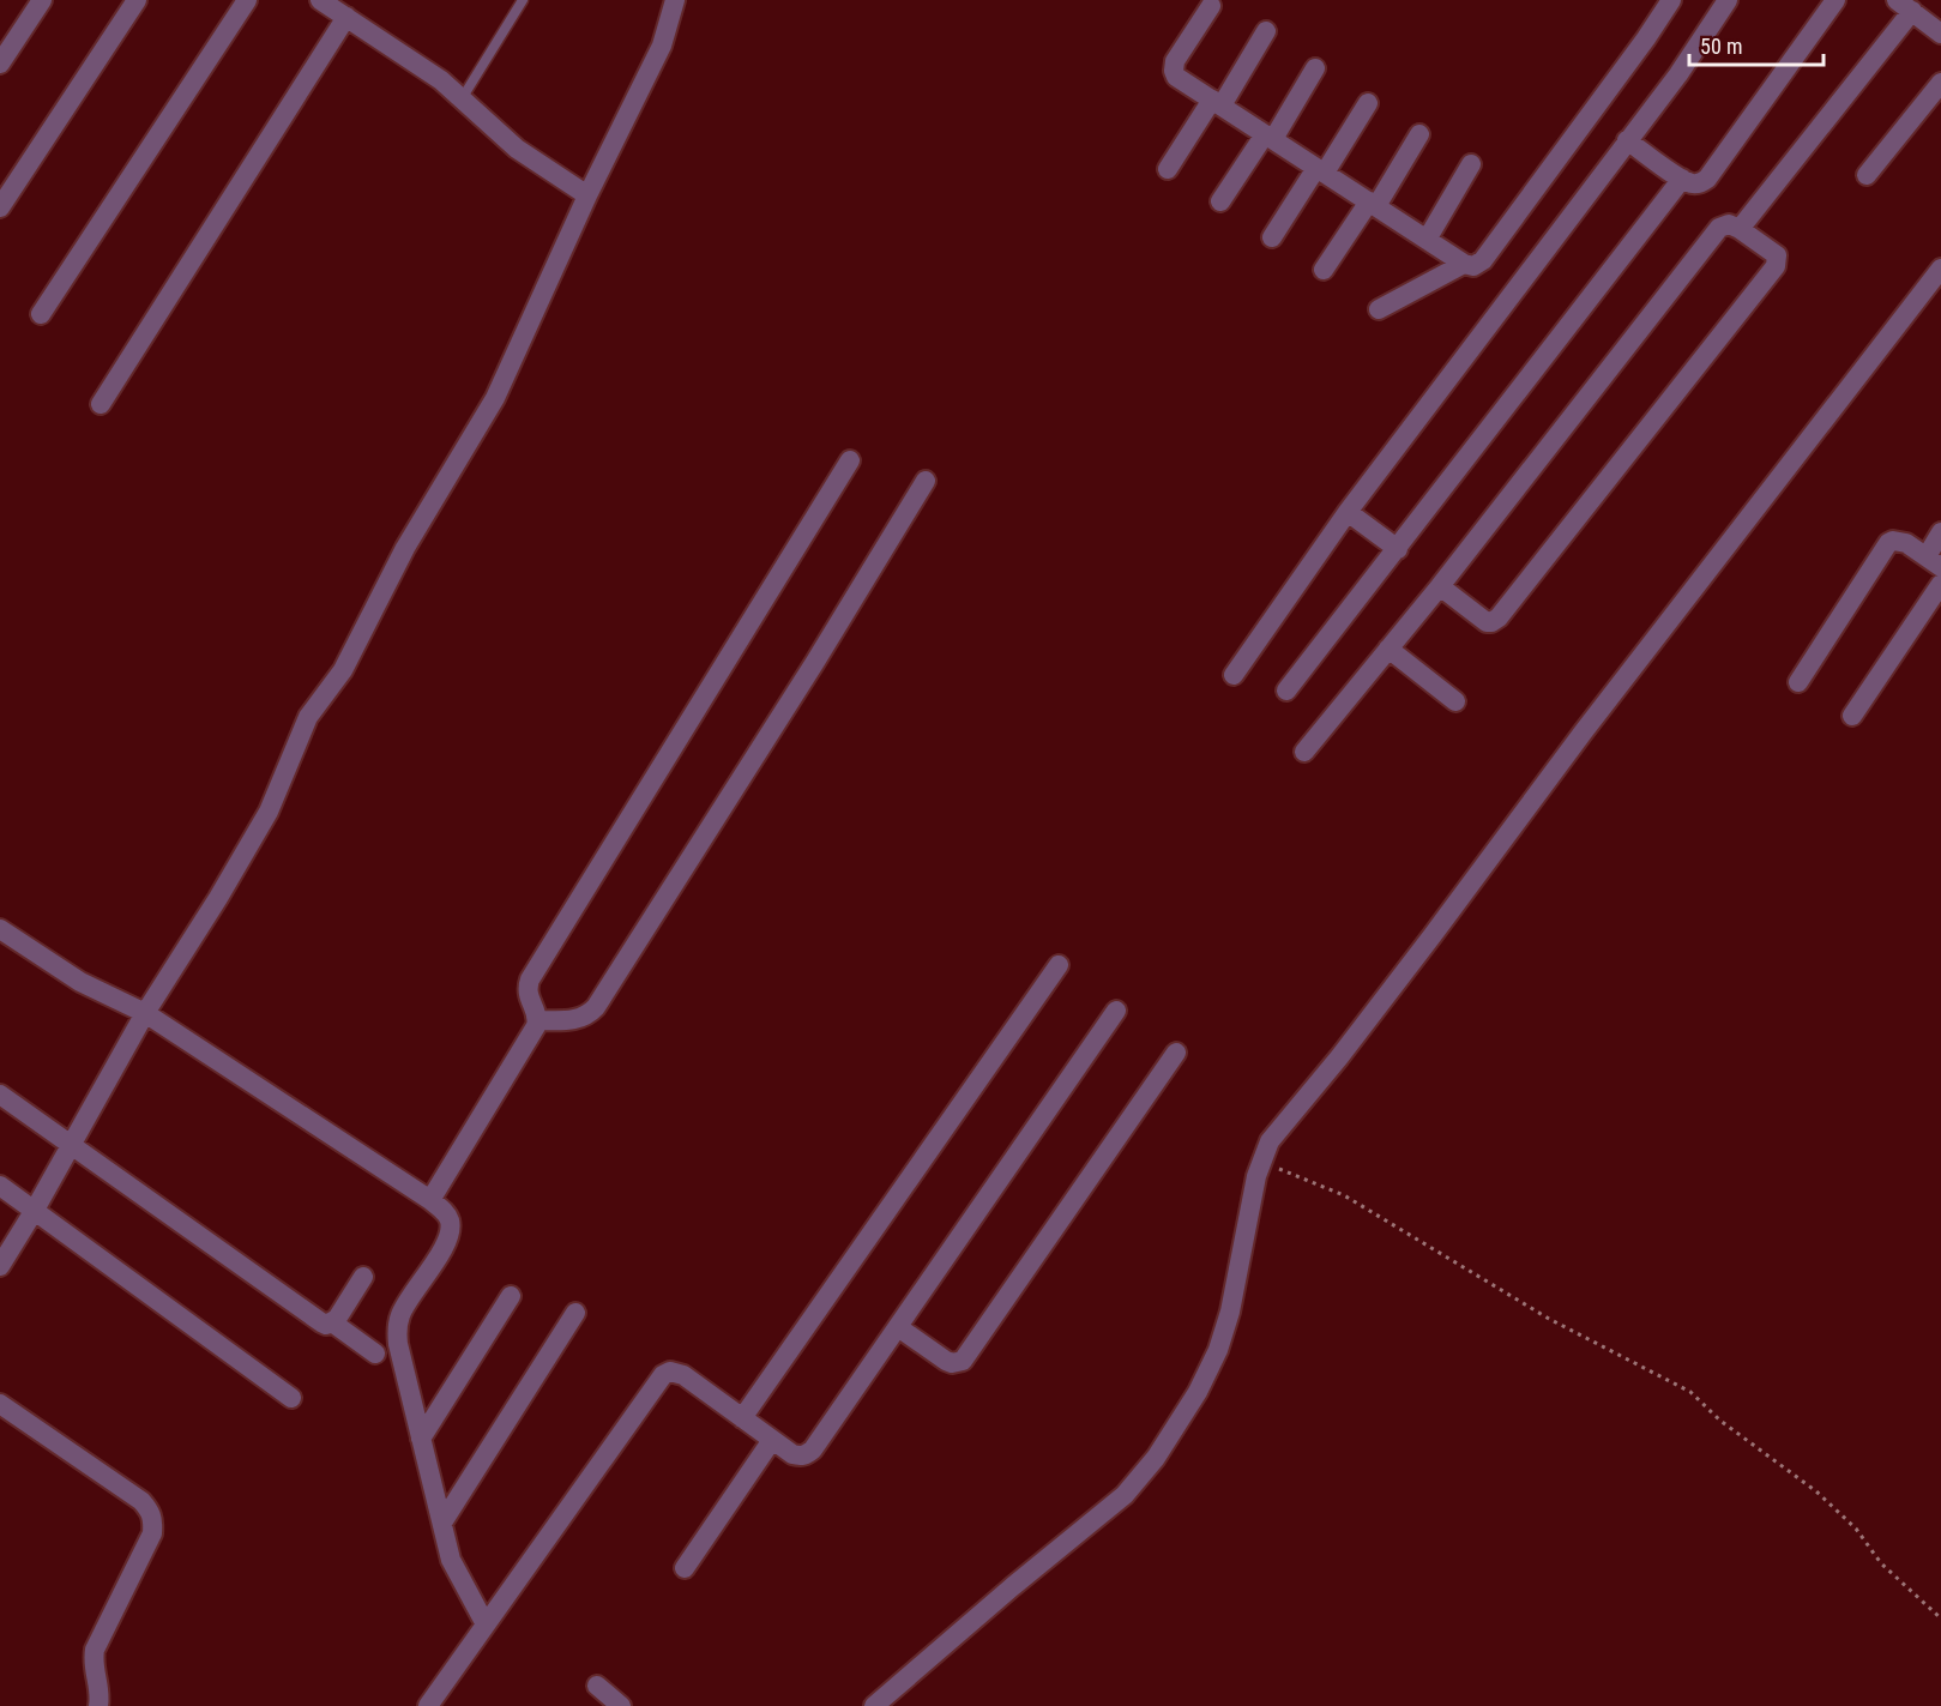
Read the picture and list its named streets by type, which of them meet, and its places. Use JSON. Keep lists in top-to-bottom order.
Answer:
{
  "scale_bar": "50 m"
}
